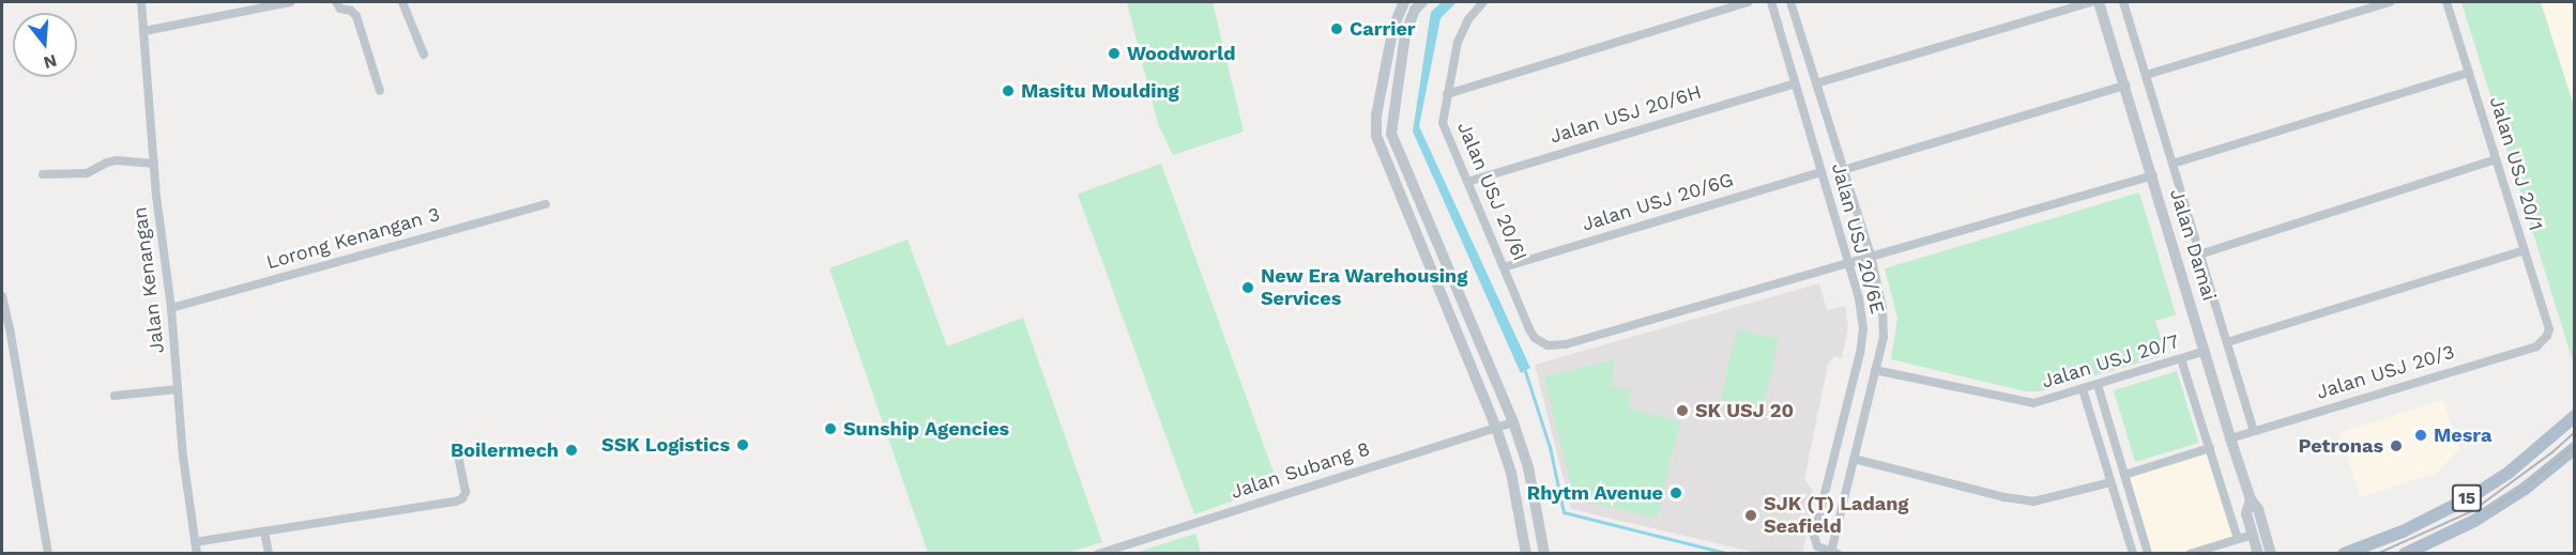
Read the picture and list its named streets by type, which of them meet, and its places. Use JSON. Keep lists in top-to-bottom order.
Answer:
{
  "streets": {
    "main road": ["15"],
    "street": [
      "Jalan USJ 20/6H",
      "Jalan USJ 20/1",
      "Jalan USJ 20/6I",
      "Jalan USJ 20/6G",
      "Lorong Kenangan 3",
      "Jalan USJ 20/6E",
      "Jalan Damai",
      "Jalan Kenangan",
      "Jalan USJ 20/7",
      "Jalan USJ 20/3",
      "Jalan Subang 8"
    ]
  },
  "crossings": [
    ["Jalan USJ 20/6H", "Jalan USJ 20/6I"],
    ["Jalan USJ 20/6H", "Jalan USJ 20/6E"],
    ["Jalan USJ 20/1", "Jalan USJ 20/3"],
    ["Jalan USJ 20/6I", "Jalan USJ 20/6G"],
    ["Jalan USJ 20/6I", "Jalan USJ 20/6E"],
    ["Jalan USJ 20/6G", "Jalan USJ 20/6E"],
    ["Lorong Kenangan 3", "Jalan Kenangan"],
    ["Jalan Damai", "Jalan USJ 20/7"],
    ["Jalan Damai", "Jalan USJ 20/3"]
  ],
  "places": [
    "Carrier",
    "Woodworld",
    "Masitu Moulding",
    "New Era Warehousing Services",
    "SK USJ 20",
    "Sunship Agencies",
    "Mesra",
    "SSK Logistics",
    "Petronas",
    "Boilermech",
    "Rhytm Avenue",
    "SJK (T) Ladang Seafield"
  ],
  "north": "bottom"
}
